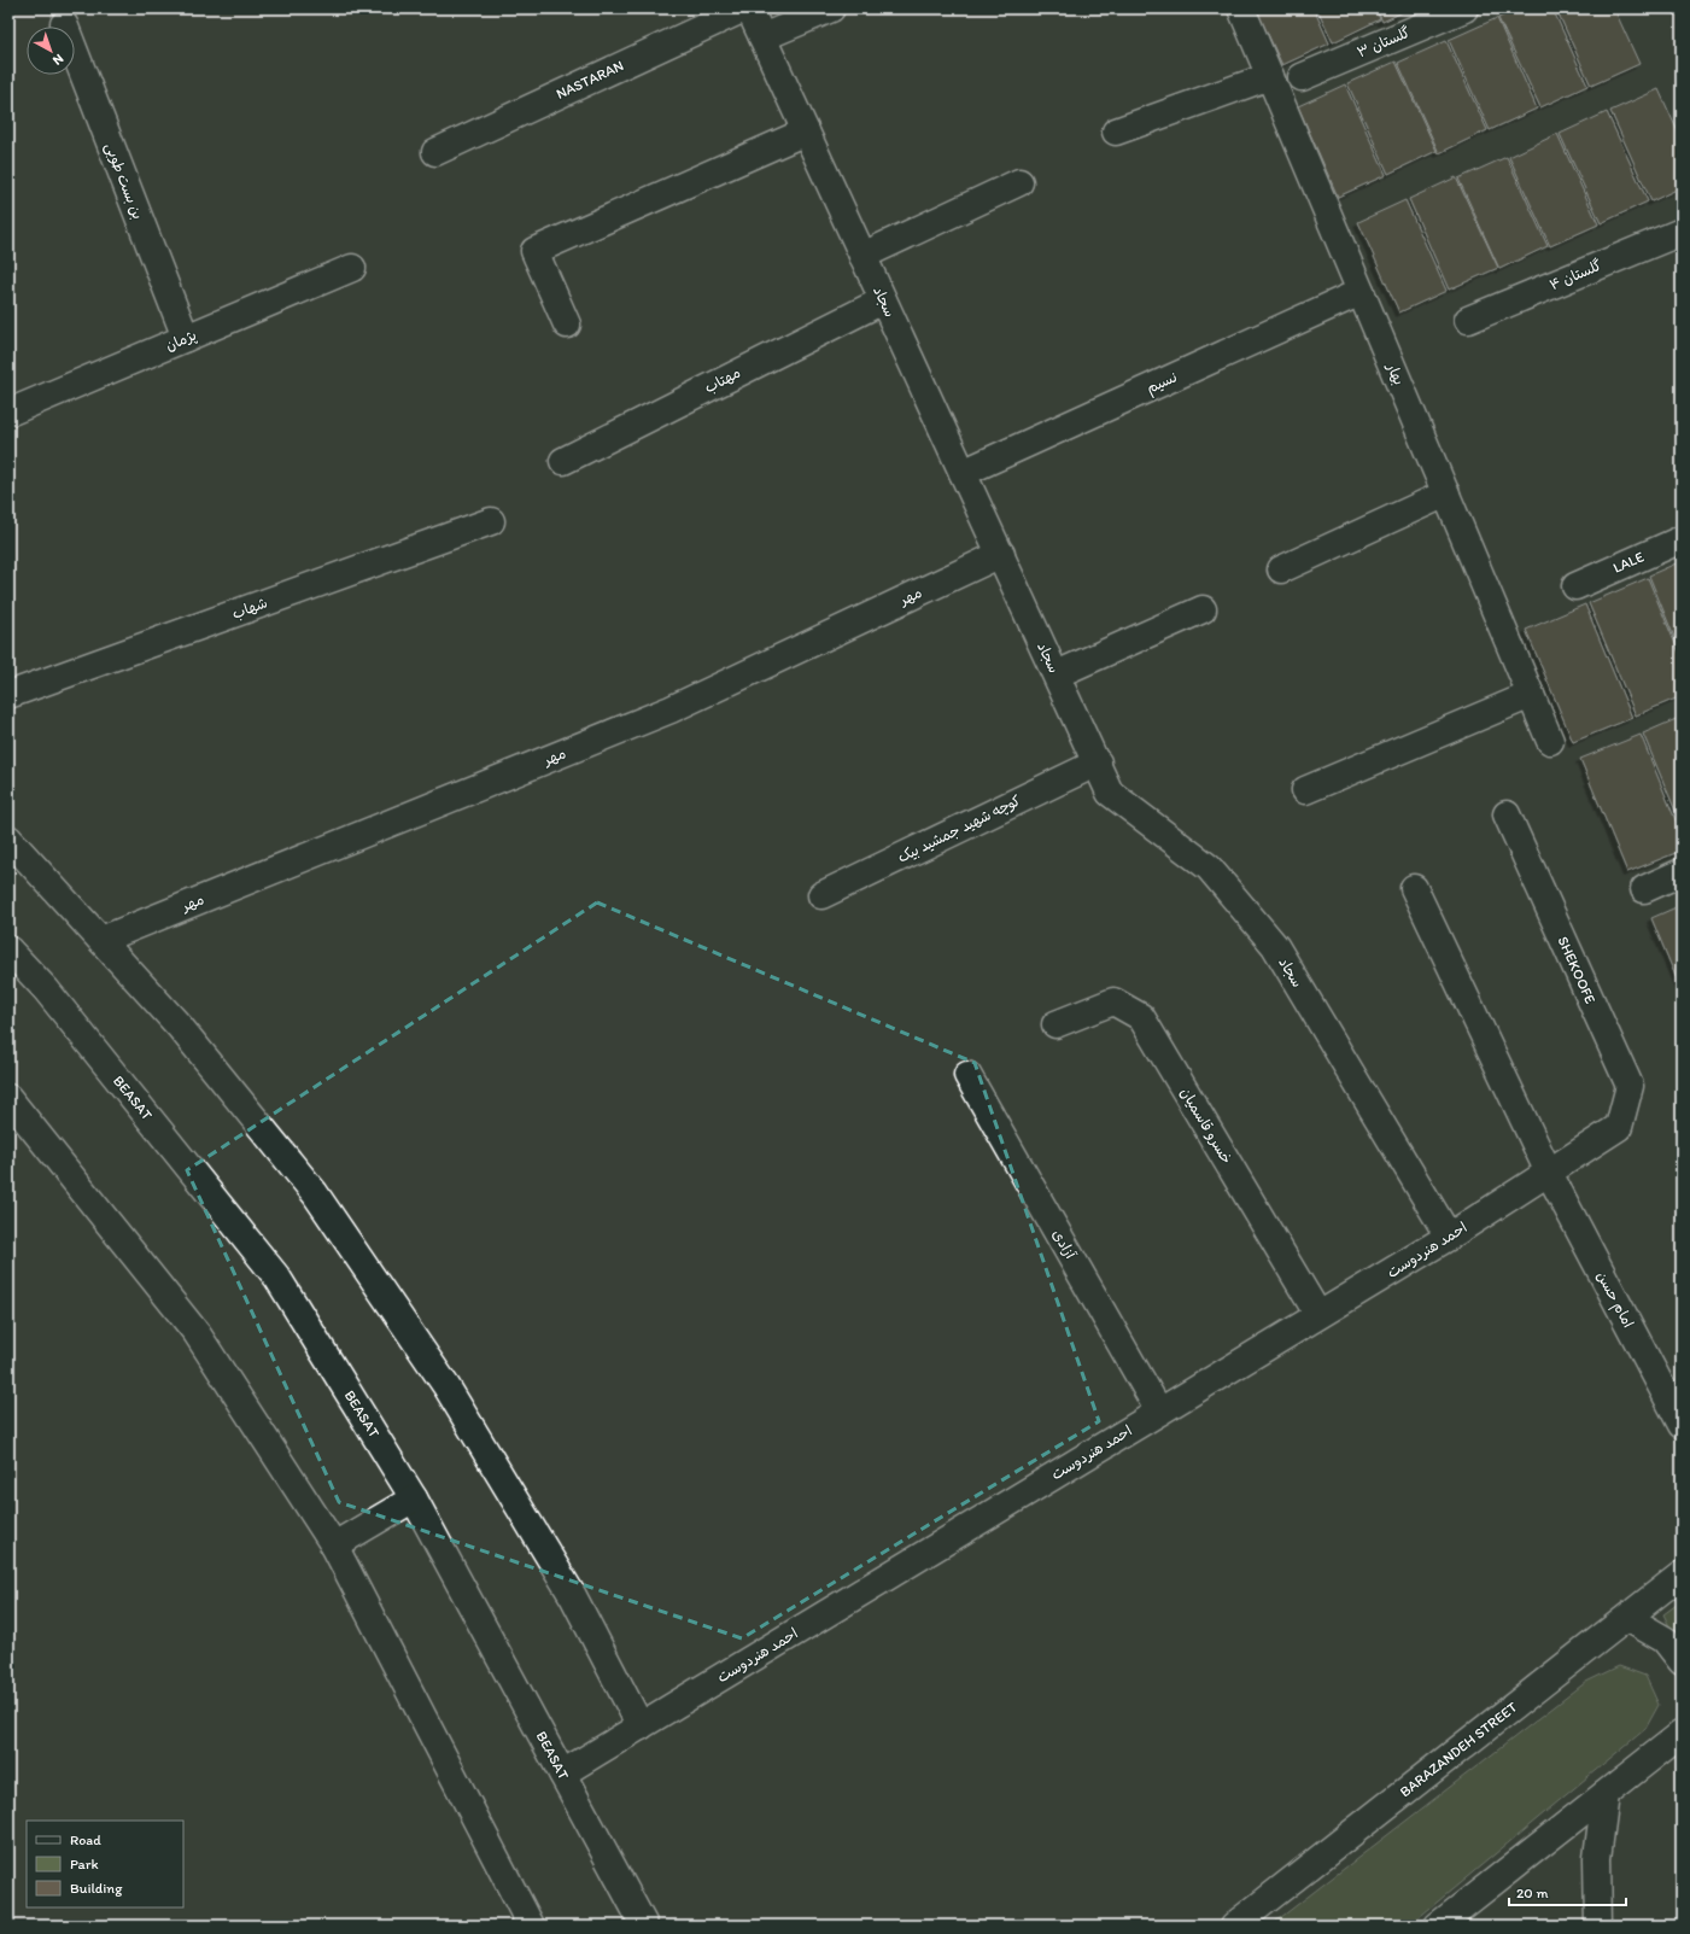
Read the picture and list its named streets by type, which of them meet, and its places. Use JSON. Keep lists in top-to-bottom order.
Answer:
{
  "streets": {
    "street": [
      "گلستان ۳",
      "NASTARAN",
      "بن بست طوبی",
      "گلستان ۴",
      "سجاد",
      "پژمان",
      "بهار",
      "مهتاب",
      "نسیم",
      "LALE",
      "مهر",
      "شهاب",
      "کوچه شهید جمشید بیک",
      "SHEKOOFE",
      "BEASAT",
      "خسرو قاسمیان",
      "آزادی",
      "احمد هنردوست",
      "امام حسن",
      "BARAZANDEH STREET"
    ]
  },
  "crossings": [
    ["بن بست طوبی", "پژمان"],
    ["سجاد", "مهتاب"],
    ["سجاد", "نسیم"],
    ["سجاد", "مهر"],
    ["سجاد", "کوچه شهید جمشید بیک"],
    ["سجاد", "احمد هنردوست"],
    ["بهار", "نسیم"],
    ["SHEKOOFE", "احمد هنردوست"],
    ["BEASAT", "احمد هنردوست"],
    ["خسرو قاسمیان", "احمد هنردوست"],
    ["آزادی", "احمد هنردوست"],
    ["احمد هنردوست", "امام حسن"]
  ],
  "legend": ["Road", "Park", "Building"],
  "scale_bar": "20 m",
  "north": "bottom right"
}
